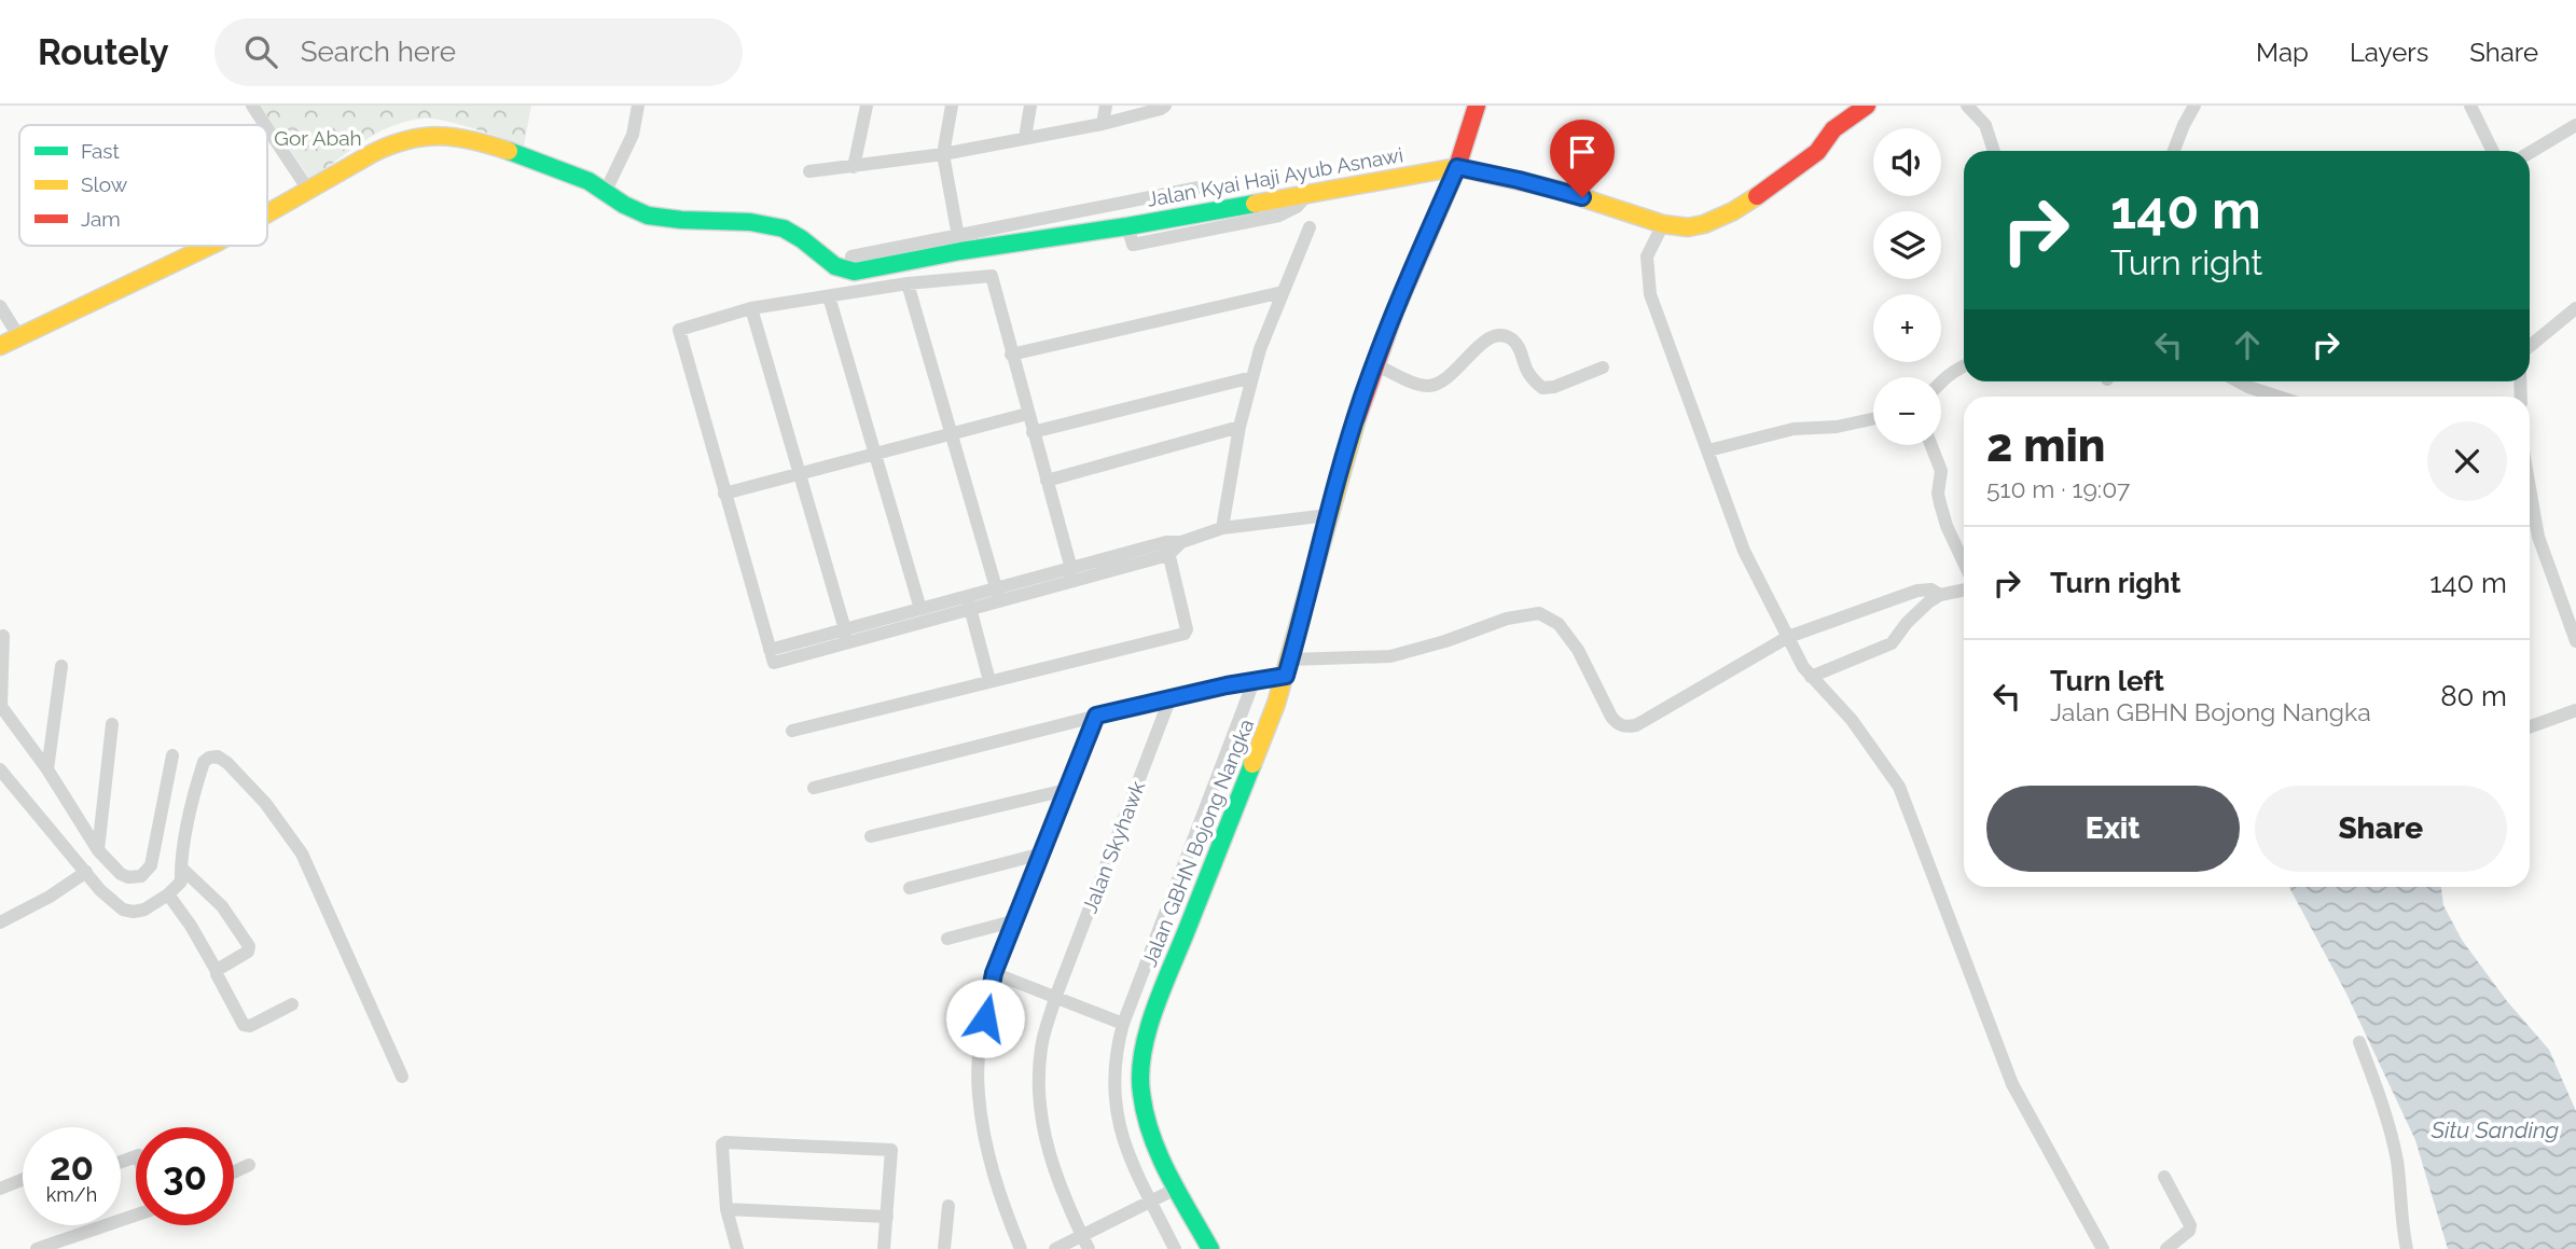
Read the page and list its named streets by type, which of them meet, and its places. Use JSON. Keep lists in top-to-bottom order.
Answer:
{
  "streets": {
    "street": ["Jalan Kyai Haji Ayub Asnawi", "Jalan GBHN Bojong Nangka", "Jalan Skyhawk"]
  },
  "crossings": [
    ["Jalan Kyai Haji Ayub Asnawi", "Jalan GBHN Bojong Nangka"]
  ],
  "water": ["Situ Sanding"],
  "parks": ["Gor Abah"],
  "legend": ["Fast", "Slow", "Jam"],
  "page": {
    "header": "Routely",
    "search": "Search here",
    "nav": ["Map", "Layers", "Share"],
    "map_buttons": ["+", "−"],
    "turn": ["140 m", "Turn right"],
    "heading": ["2 min", "510 m · 19:07"],
    "list": [
      {
        "name": "Turn right",
        "value": "140 m"
      },
      {
        "name": "Turn left",
        "note": "Jalan GBHN Bojong Nangka",
        "value": "80 m"
      }
    ],
    "buttons": ["Exit", "Share"],
    "speed": "20 km/h",
    "limit": "30"
  }
}
